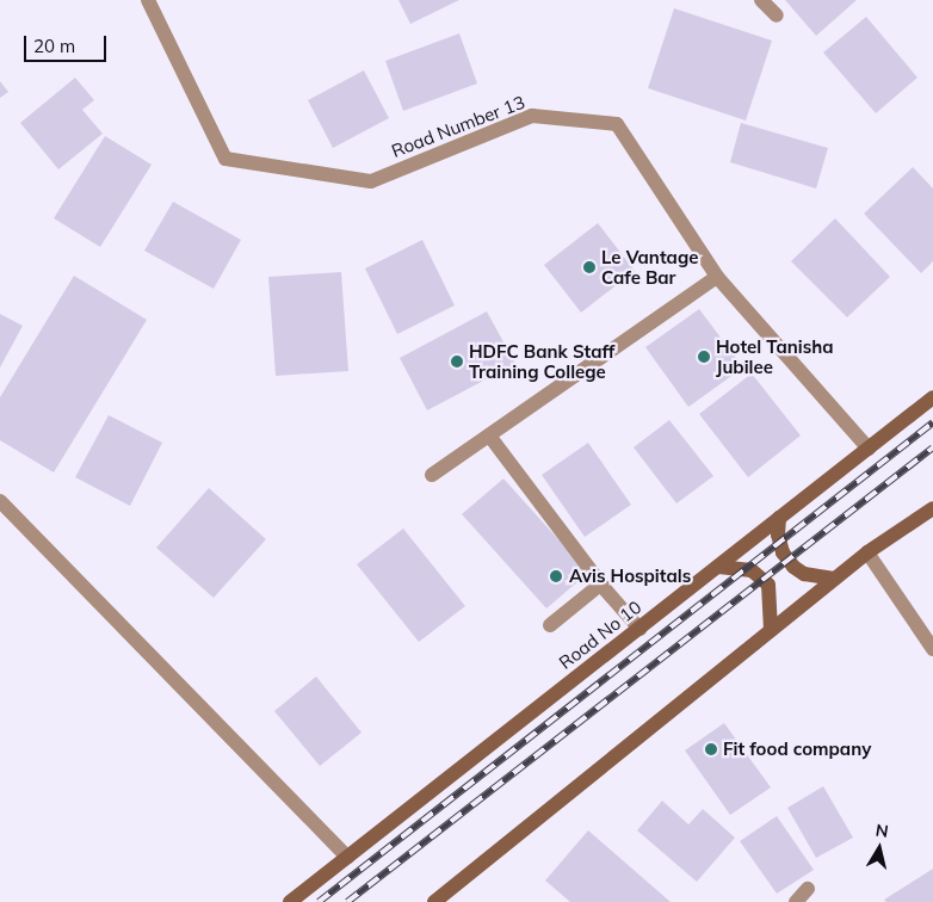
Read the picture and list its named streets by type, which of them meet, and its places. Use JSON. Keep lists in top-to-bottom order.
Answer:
{
  "streets": {
    "main road": ["Road No 10"],
    "street": ["Road Number 13"]
  },
  "crossings": [
    ["Road Number 13", "Road No 10"]
  ],
  "places": [
    "Le Vantage Cafe Bar",
    "Hotel Tanisha Jubilee",
    "HDFC Bank Staff Training College",
    "Avis Hospitals",
    "Fit food company"
  ],
  "scale_bar": "20 m",
  "north": "top"
}
